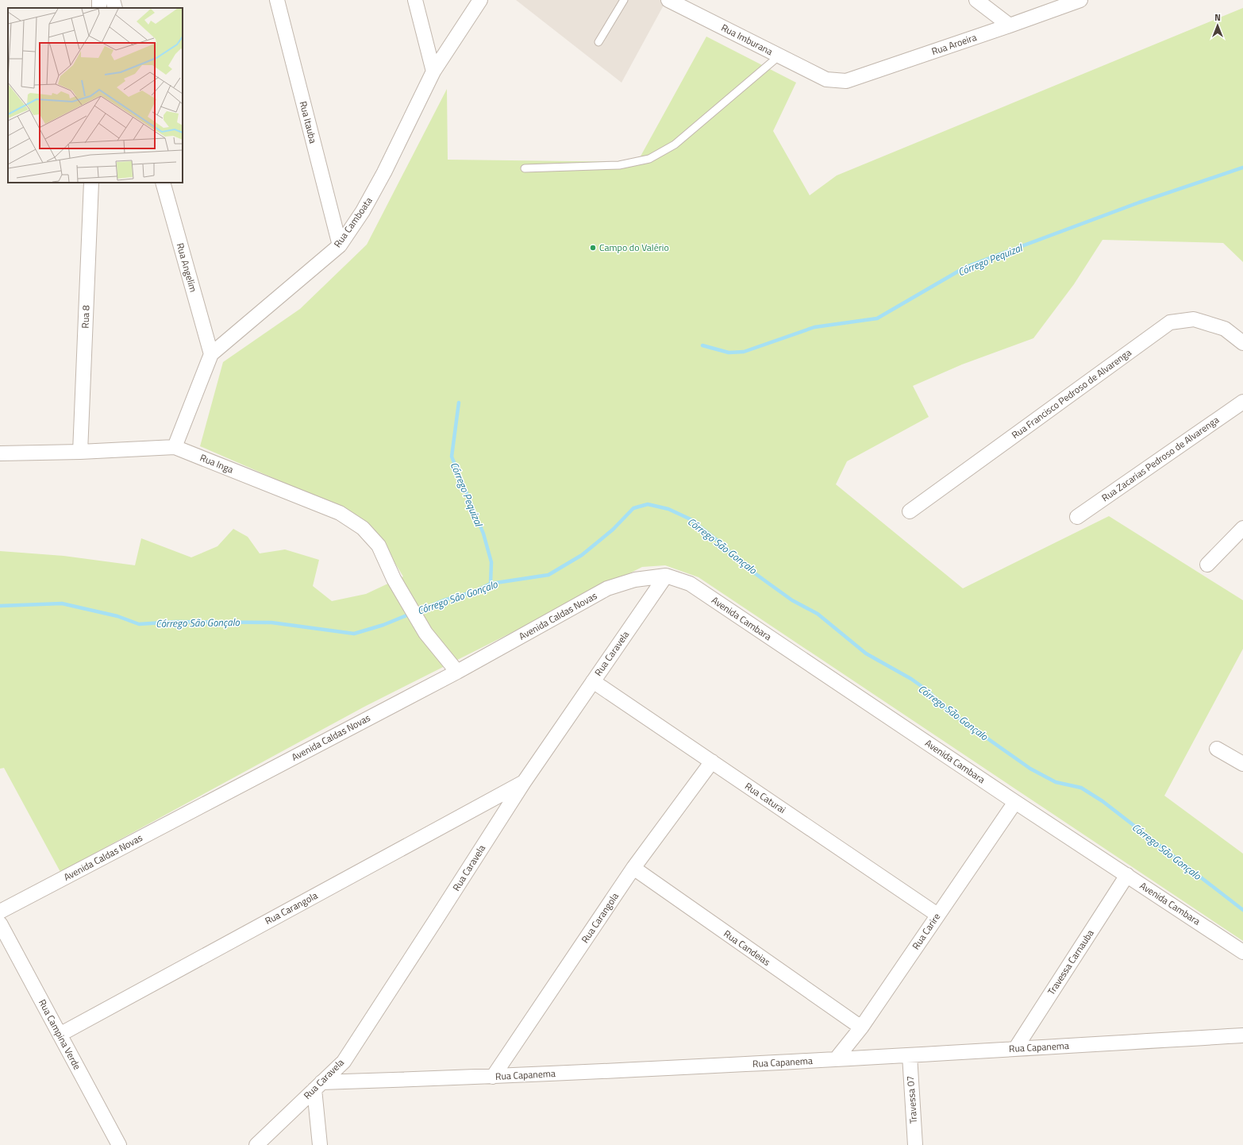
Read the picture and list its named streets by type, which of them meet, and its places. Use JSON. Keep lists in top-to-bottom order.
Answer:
{
  "streets": {
    "street": [
      "Rua Imburana",
      "Rua Aroeira",
      "Rua Itauba",
      "Rua Camboata",
      "Rua Angelim",
      "Rua 8",
      "Rua Francisco Pedroso de Alvarenga",
      "Rua Zacarias Pedroso de Alvarenga",
      "Rua Inga",
      "Avenida Caldas Novas",
      "Avenida Cambara",
      "Rua Caravela",
      "Rua Caturai",
      "Rua Carangola",
      "Rua Carire",
      "Rua Candeias",
      "Travessa Carnauba",
      "Rua Campina Verde",
      "Rua Capanema",
      "Travessa 07"
    ]
  },
  "crossings": [
    ["Rua Imburana", "Rua Aroeira"],
    ["Rua Itauba", "Rua Camboata"],
    ["Rua Camboata", "Rua Angelim"],
    ["Rua Camboata", "Rua Inga"],
    ["Rua 8", "Rua Inga"],
    ["Rua Inga", "Avenida Caldas Novas"],
    ["Avenida Caldas Novas", "Avenida Cambara"],
    ["Avenida Caldas Novas", "Rua Caravela"],
    ["Avenida Cambara", "Rua Caravela"],
    ["Avenida Cambara", "Rua Carire"],
    ["Avenida Cambara", "Travessa Carnauba"],
    ["Rua Caravela", "Rua Caturai"],
    ["Rua Caravela", "Rua Carangola"],
    ["Rua Caravela", "Rua Capanema"],
    ["Rua Caturai", "Rua Carangola"],
    ["Rua Caturai", "Rua Carire"],
    ["Rua Carangola", "Rua Candeias"],
    ["Rua Carangola", "Rua Campina Verde"],
    ["Rua Carangola", "Rua Capanema"],
    ["Rua Carire", "Rua Candeias"],
    ["Rua Carire", "Rua Capanema"],
    ["Travessa Carnauba", "Rua Capanema"],
    ["Rua Capanema", "Travessa 07"]
  ],
  "water": ["Córrego Pequizal", "Córrego São Gonçalo"],
  "places": ["Campo do Valério"],
  "north": "top"
}
